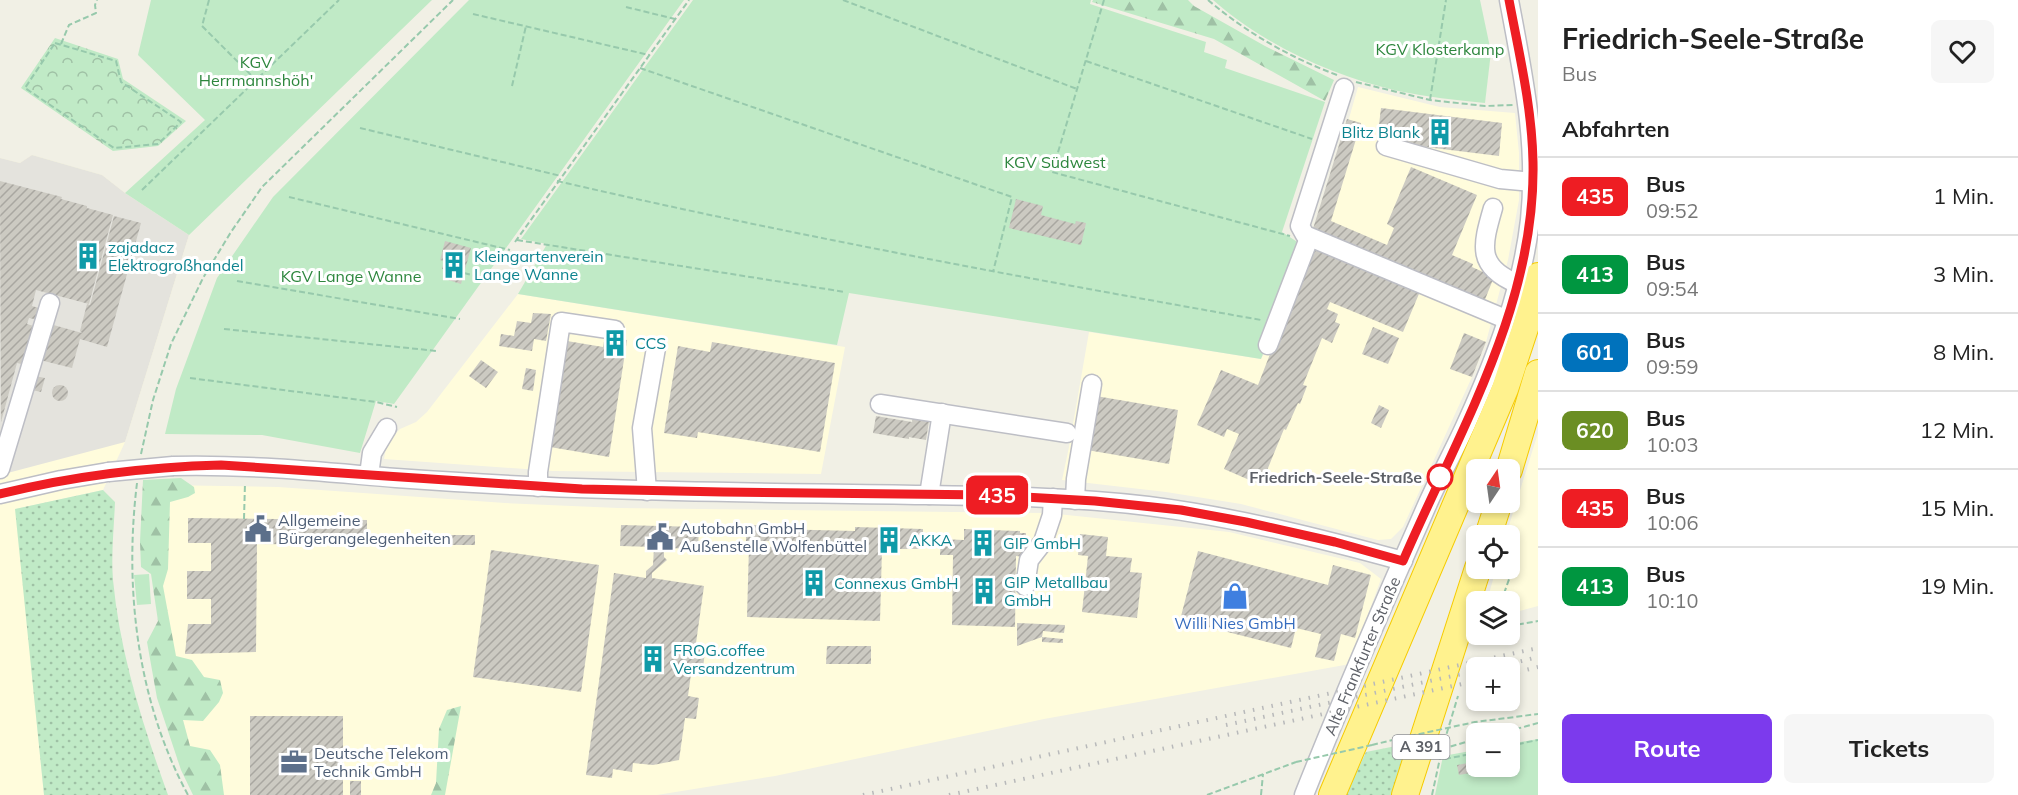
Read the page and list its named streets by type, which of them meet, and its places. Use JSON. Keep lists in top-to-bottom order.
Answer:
{
  "streets": {
    "highway": ["A 391"],
    "street": ["Alte Frankfurter Straße"]
  },
  "parks": [
    "KGV Klosterkamp",
    "KGV Herrmannshöh'",
    "KGV Südwest",
    "KGV Lange Wanne"
  ],
  "places": {
    "building": [
      "Blitz Blank",
      "zajadacz Elektrogroßhandel",
      "Kleingartenverein Lange Wanne",
      "CCS",
      "AKKA",
      "GIP GmbH",
      "Connexus GmbH",
      "GIP Metallbau GmbH",
      "FROG.coffee Versandzentrum"
    ],
    "other": ["Friedrich-Seele-Straße"],
    "public building": ["Allgemeine Bürgerangelegenheiten", "Autobahn GmbH Außenstelle Wolfenbüttel"],
    "shop": ["Willi Nies GmbH"],
    "office": ["Deutsche Telekom Technik GmbH"]
  },
  "lines": ["bus line 435"],
  "north": "top",
  "page": {
    "on_map": "435",
    "heading": [
      ["Friedrich-Seele-Straße", "Bus"],
      "Abfahrten"
    ],
    "list": [
      {
        "mark": "435",
        "name": "Bus",
        "note": "09:52",
        "value": "1 Min."
      },
      {
        "mark": "413",
        "name": "Bus",
        "note": "09:54",
        "value": "3 Min."
      },
      {
        "mark": "601",
        "name": "Bus",
        "note": "09:59",
        "value": "8 Min."
      },
      {
        "mark": "620",
        "name": "Bus",
        "note": "10:03",
        "value": "12 Min."
      },
      {
        "mark": "435",
        "name": "Bus",
        "note": "10:06",
        "value": "15 Min."
      },
      {
        "mark": "413",
        "name": "Bus",
        "note": "10:10",
        "value": "19 Min."
      }
    ],
    "map_buttons": ["+", "−"],
    "buttons": ["Route", "Tickets"]
  }
}
